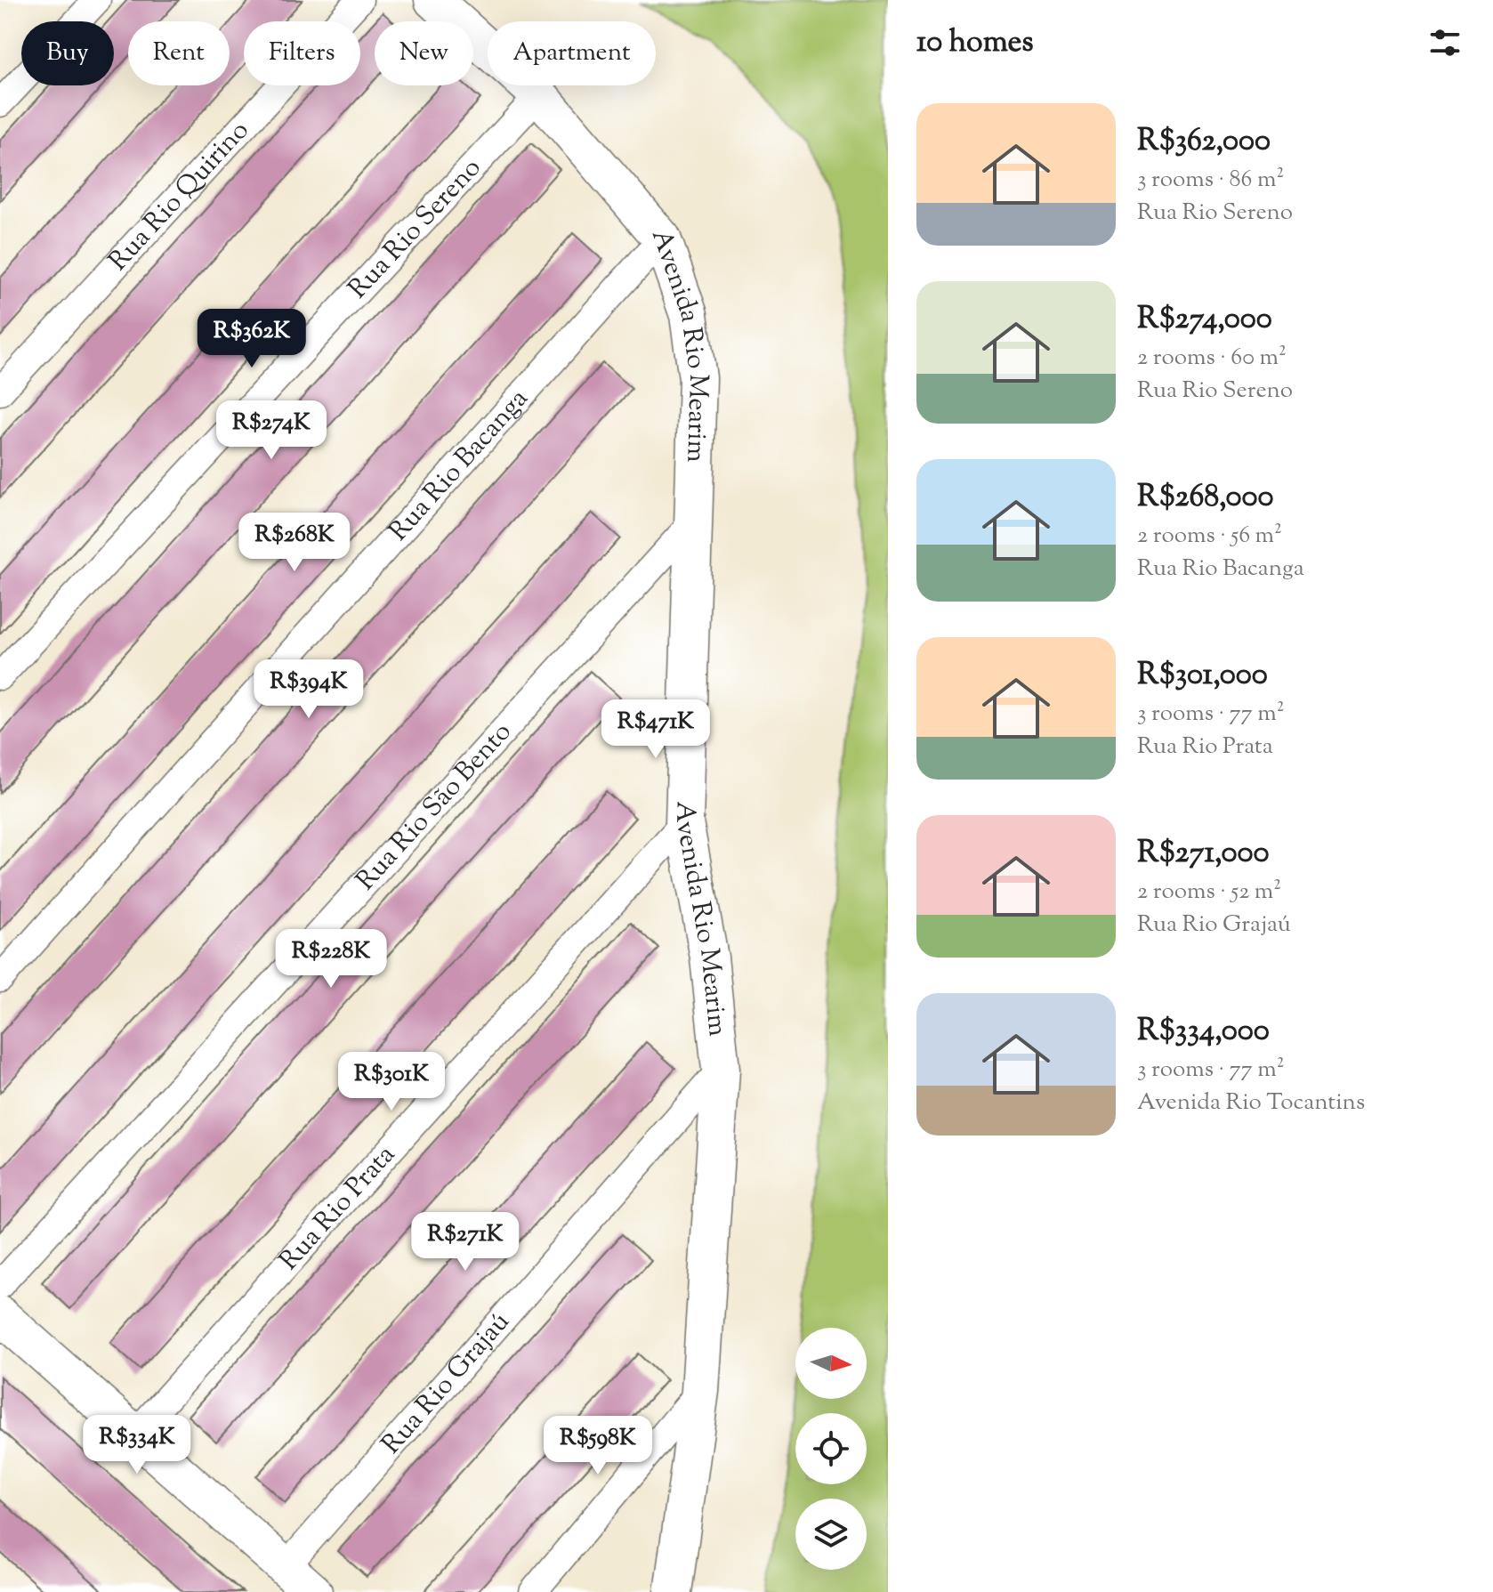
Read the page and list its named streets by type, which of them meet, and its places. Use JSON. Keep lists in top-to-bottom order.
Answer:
{
  "streets": {
    "street": [
      "Rua Rio Quirino",
      "Rua Rio Sereno",
      "Avenida Rio Mearim",
      "Rua Rio Bacanga",
      "Rua Rio São Bento",
      "Rua Rio Prata",
      "Rua Rio Grajaú"
    ]
  },
  "crossings": [
    ["Rua Rio Sereno", "Avenida Rio Mearim"],
    ["Avenida Rio Mearim", "Rua Rio Bacanga"],
    ["Avenida Rio Mearim", "Rua Rio São Bento"],
    ["Avenida Rio Mearim", "Rua Rio Prata"],
    ["Avenida Rio Mearim", "Rua Rio Grajaú"]
  ],
  "north": "right",
  "page": {
    "heading": "10 homes",
    "chip": [
      "Buy",
      "Rent",
      "Filters",
      "New",
      "Apartment"
    ],
    "list": [
      {
        "name": "R$362,000",
        "note": "3 rooms · 86 m² · Rua Rio Sereno"
      },
      {
        "name": "R$274,000",
        "note": "2 rooms · 60 m² · Rua Rio Sereno"
      },
      {
        "name": "R$268,000",
        "note": "2 rooms · 56 m² · Rua Rio Bacanga"
      },
      {
        "name": "R$301,000",
        "note": "3 rooms · 77 m² · Rua Rio Prata"
      },
      {
        "name": "R$271,000",
        "note": "2 rooms · 52 m² · Rua Rio Grajaú"
      },
      {
        "name": "R$334,000",
        "note": "3 rooms · 77 m² · Avenida Rio Tocantins"
      }
    ],
    "price": [
      "R$362K",
      "R$274K",
      "R$268K",
      "R$394K",
      "R$471K",
      "R$228K",
      "R$301K",
      "R$271K",
      "R$334K",
      "R$598K"
    ]
  }
}
